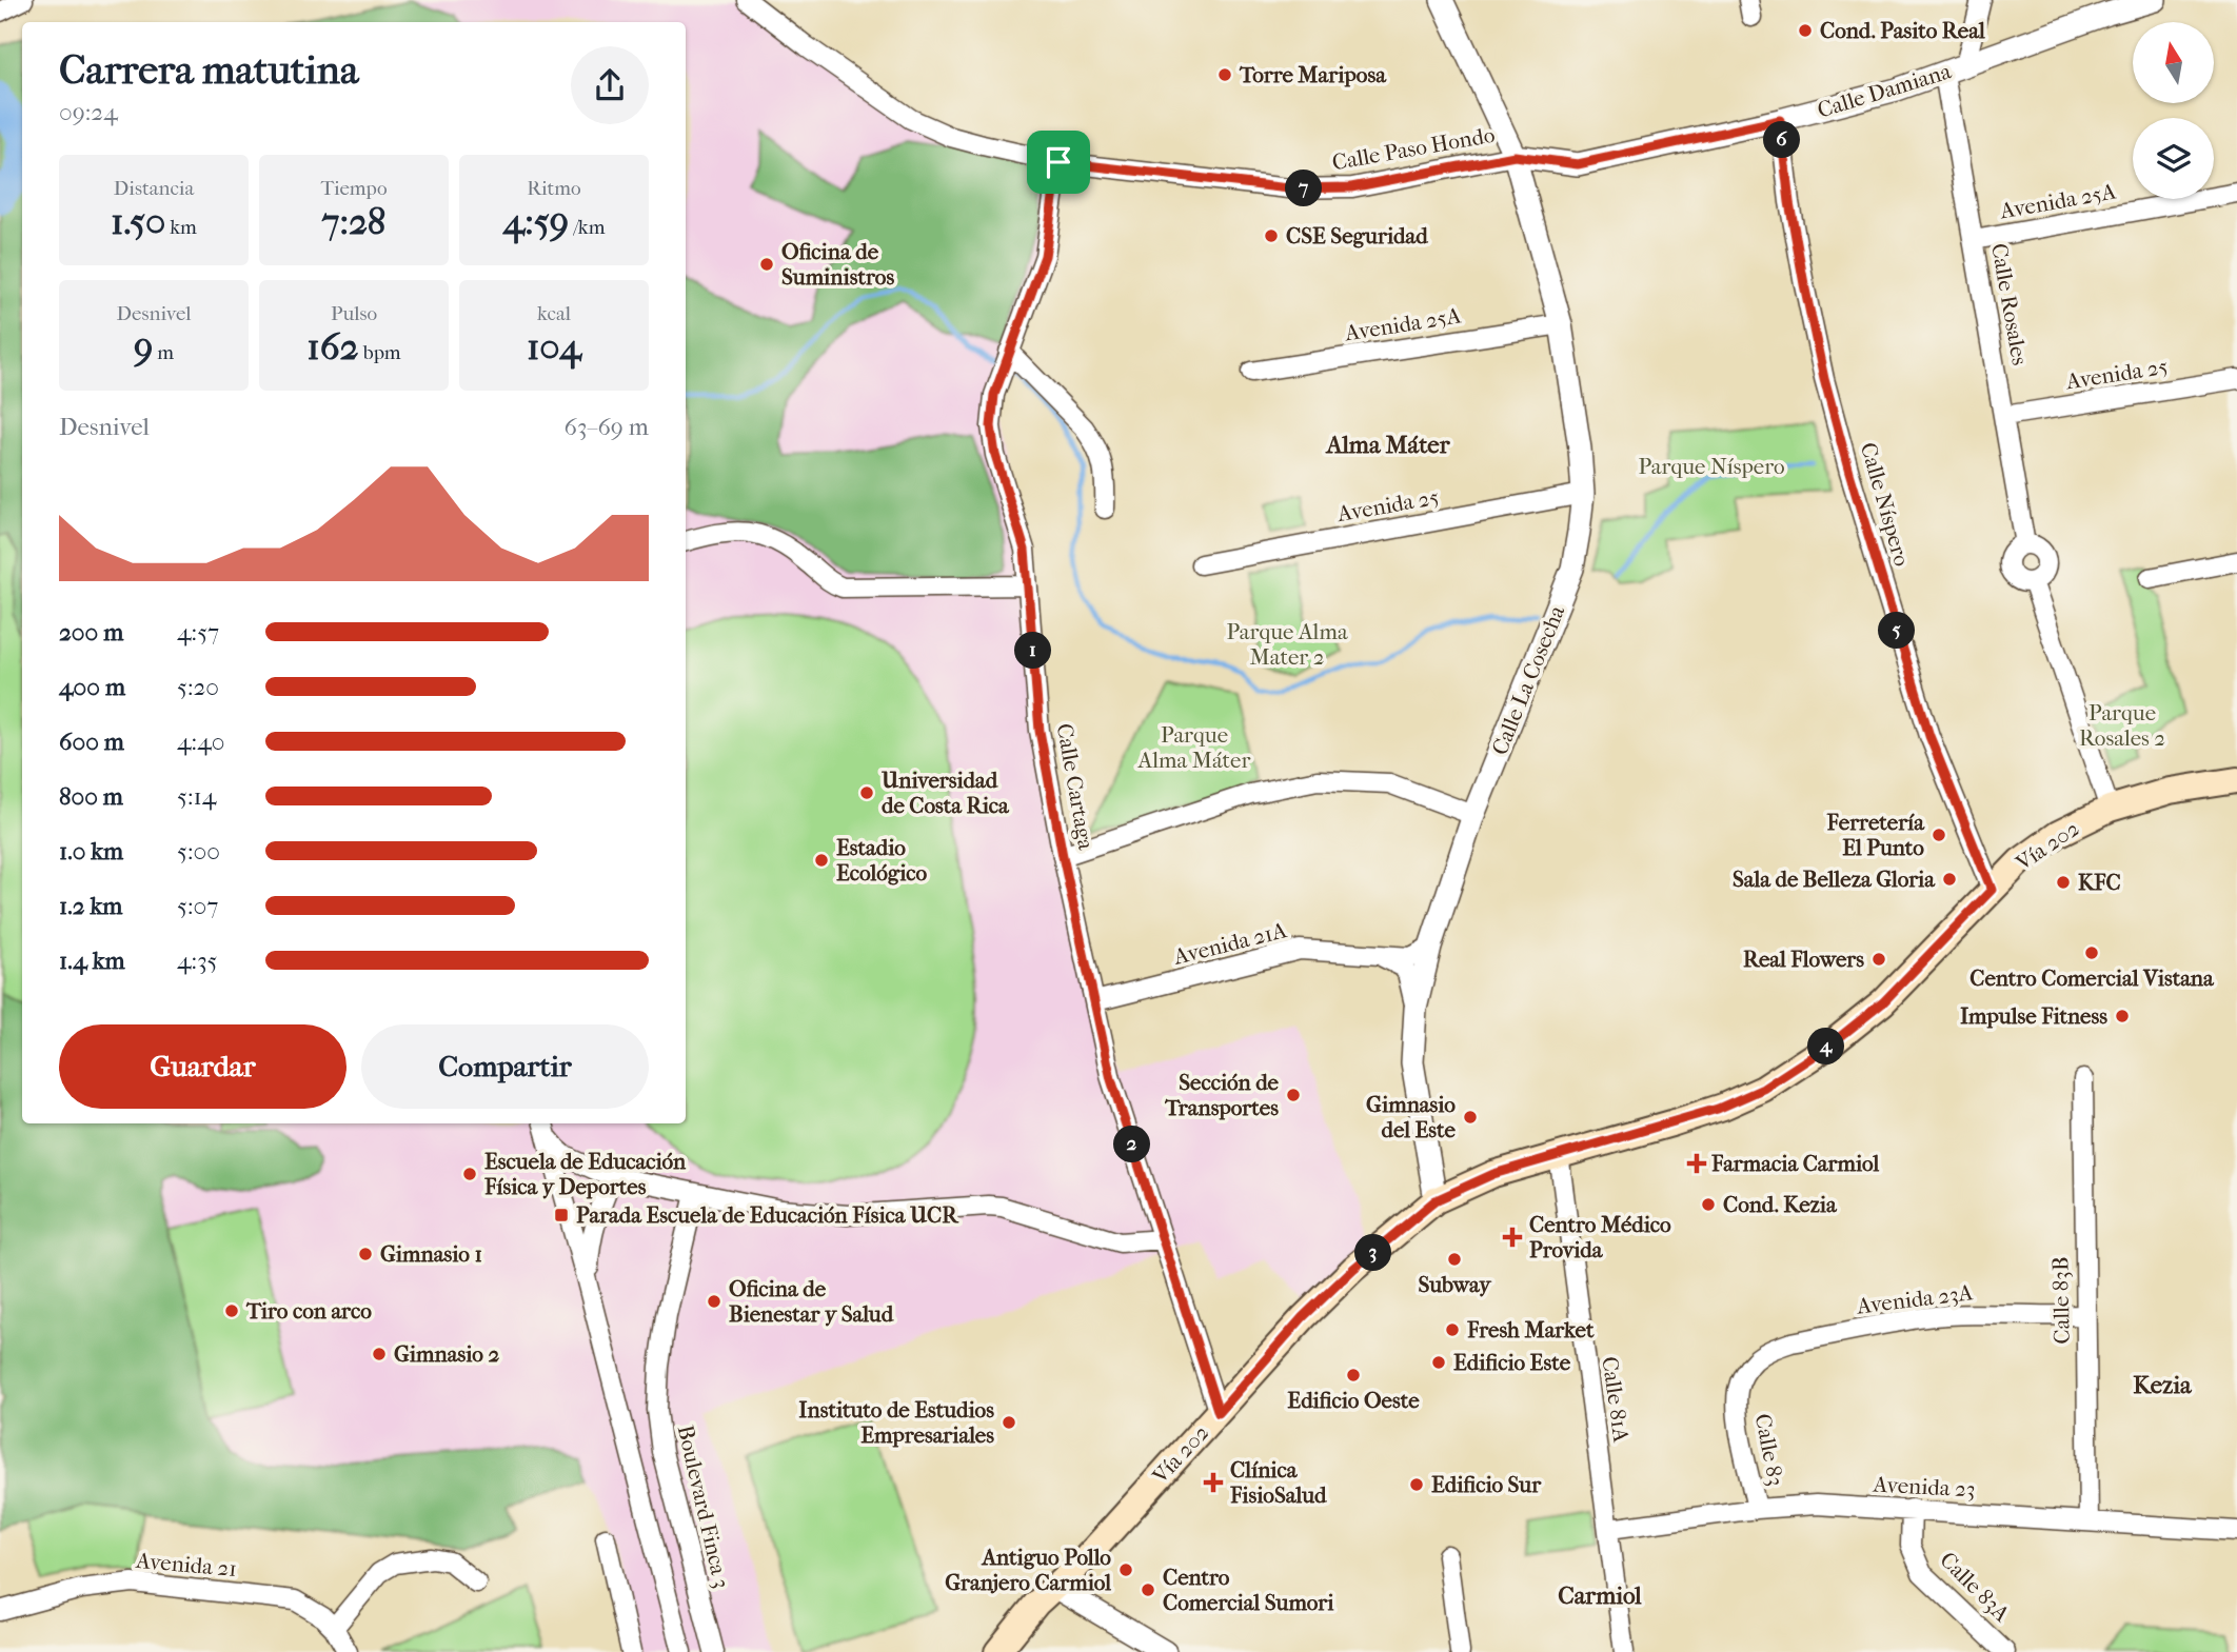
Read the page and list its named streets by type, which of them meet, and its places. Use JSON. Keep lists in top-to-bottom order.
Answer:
{
  "streets": {
    "main road": ["Vía 202"],
    "street": [
      "Calle Damiana",
      "Calle Paso Hondo",
      "Avenida 25A",
      "Calle Rosales",
      "Avenida 25",
      "Calle Níspero",
      "Calle La Cosecha",
      "Calle Cartaga",
      "Avenida 21A",
      "Avenida 23A",
      "Calle 83B",
      "Calle 81A",
      "Calle 83",
      "Avenida 23",
      "Boulevard Finca 3",
      "Avenida 21",
      "Calle 83A"
    ]
  },
  "crossings": [
    ["Calle Damiana", "Calle Paso Hondo"],
    ["Calle Damiana", "Calle Rosales"],
    ["Calle Damiana", "Calle Níspero"],
    ["Calle Damiana", "Calle La Cosecha"],
    ["Calle Paso Hondo", "Calle La Cosecha"],
    ["Calle Paso Hondo", "Calle Cartaga"],
    ["Avenida 25A", "Calle Rosales"],
    ["Avenida 25A", "Calle La Cosecha"],
    ["Calle Rosales", "Avenida 25"],
    ["Avenida 25", "Calle La Cosecha"],
    ["Calle Níspero", "Vía 202"],
    ["Calle La Cosecha", "Vía 202"],
    ["Calle La Cosecha", "Avenida 21A"],
    ["Calle Cartaga", "Vía 202"],
    ["Calle Cartaga", "Avenida 21A"],
    ["Vía 202", "Calle 81A"],
    ["Avenida 23A", "Calle 83B"],
    ["Avenida 23A", "Calle 83"],
    ["Calle 83B", "Avenida 23"],
    ["Calle 81A", "Avenida 23"],
    ["Calle 83", "Avenida 23"],
    ["Avenida 23", "Calle 83A"]
  ],
  "districts": ["Alma Máter", "Kezia", "Carmiol"],
  "parks": [
    "Parque Níspero",
    "Parque Alma Mater 2",
    "Parque Rosales 2",
    "Parque Alma Máter"
  ],
  "places": {
    "other": [
      "Cond. Pasito Real",
      "Torre Mariposa",
      "CSE Seguridad",
      "Oficina de Suministros",
      "Universidad de Costa Rica",
      "Ferretería El Punto",
      "Estadio Ecológico",
      "Sala de Belleza Gloria",
      "KFC",
      "Centro Comercial Vistana",
      "Real Flowers",
      "Impulse Fitness",
      "Sección de Transportes",
      "Gimnasio del Este",
      "Escuela de Educación Física y Deportes",
      "Cond. Kezia",
      "Gimnasio 1",
      "Subway",
      "Oficina de Bienestar y Salud",
      "Tiro con arco",
      "Fresh Market",
      "Gimnasio 2",
      "Edificio Este",
      "Edificio Oeste",
      "Instituto de Estudios Empresariales",
      "Edificio Sur",
      "Antiguo Pollo Granjero Carmiol",
      "Centro Comercial Sumori"
    ],
    "health": ["Farmacia Carmiol", "Centro Médico Provida", "Clínica FisioSalud"],
    "transit": ["Parada Escuela de Educación Física UCR"]
  },
  "north": "top",
  "page": {
    "heading": ["Carrera matutina", "09:24"],
    "pins": [
      "6",
      "7",
      "5",
      "1",
      "4",
      "2",
      "3"
    ],
    "stats": [
      ["Distancia", "1.50 km"],
      ["Tiempo", "7:28"],
      ["Ritmo", "4:59 /km"],
      ["Desnivel", "9 m"],
      ["Pulso", "162 bpm"],
      ["kcal", "104"]
    ],
    "chart": ["Desnivel", "63–69 m"],
    "list": [
      {
        "name": "200 m",
        "note": "4:57"
      },
      {
        "name": "400 m",
        "note": "5:20"
      },
      {
        "name": "600 m",
        "note": "4:40"
      },
      {
        "name": "800 m",
        "note": "5:14"
      },
      {
        "name": "1.0 km",
        "note": "5:00"
      },
      {
        "name": "1.2 km",
        "note": "5:07"
      },
      {
        "name": "1.4 km",
        "note": "4:35"
      }
    ],
    "buttons": ["Guardar", "Compartir"]
  }
}
